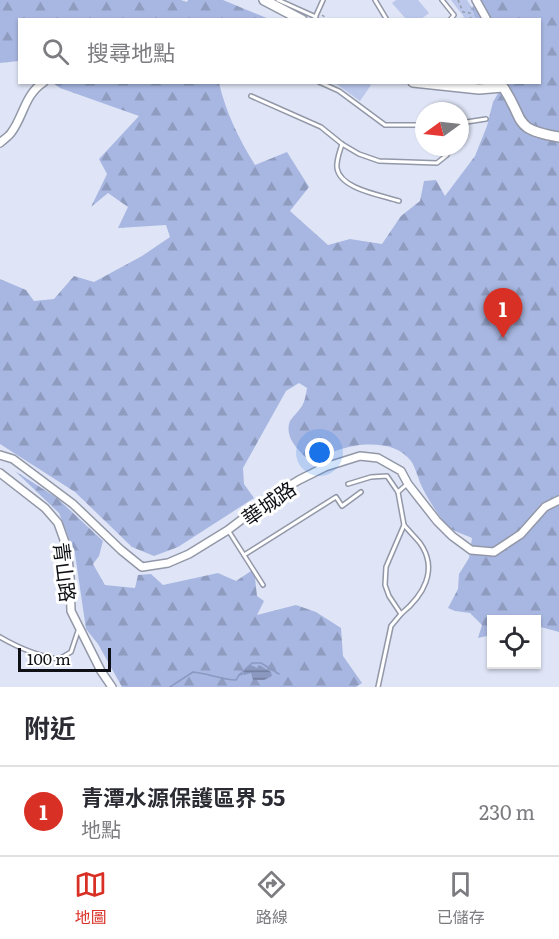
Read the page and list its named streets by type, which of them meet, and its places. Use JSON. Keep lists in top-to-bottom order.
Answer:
{
  "streets": {
    "street": ["華城路", "青山路"]
  },
  "scale_bar": "100 m",
  "north": "left",
  "page": {
    "search": "搜尋地點",
    "pins": "1",
    "scale": "100 m",
    "heading": "附近",
    "list": [
      {
        "mark": "1",
        "name": "青潭水源保護區界 55",
        "note": "地點",
        "value": "230 m"
      }
    ],
    "nav": ["地圖", "路線", "已儲存"]
  }
}
